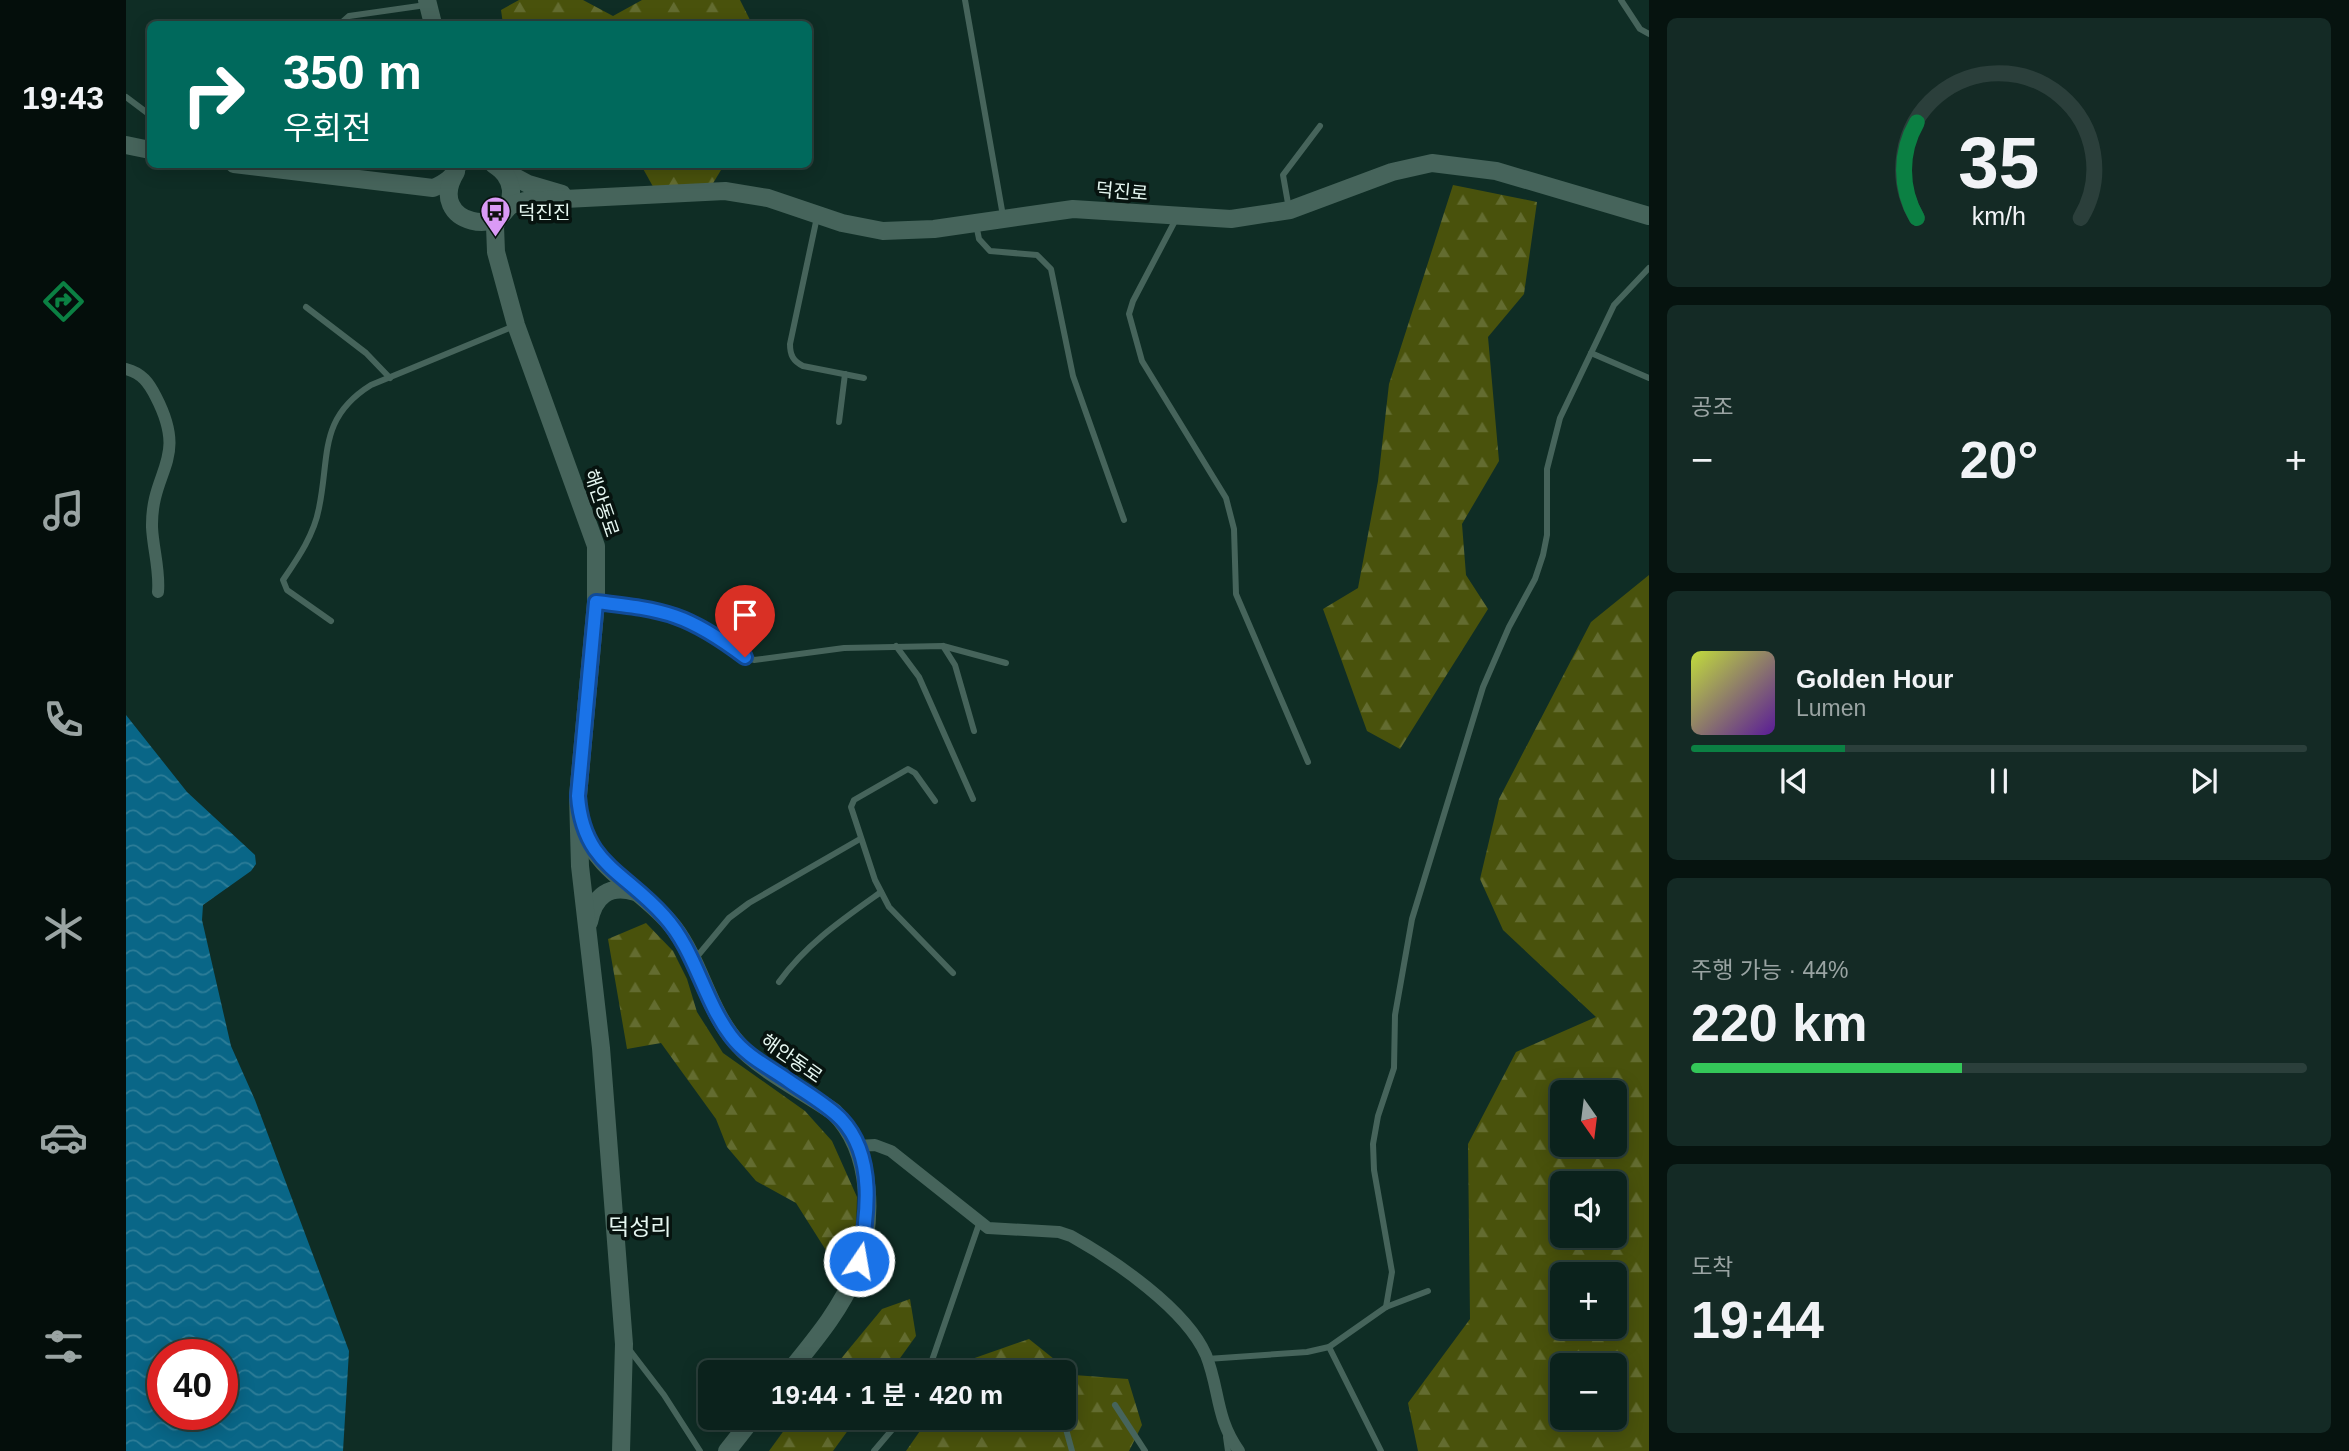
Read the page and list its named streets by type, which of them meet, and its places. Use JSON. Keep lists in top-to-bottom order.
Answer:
{
  "streets": {
    "street": ["덕진로", "해안동로"]
  },
  "crossings": [
    ["덕진로", "해안동로"]
  ],
  "districts": ["덕성리"],
  "places": {
    "bus stop": ["덕진진"]
  },
  "north": "bottom",
  "page": {
    "tabs": "19:43",
    "turn": ["350 m", "우회전"],
    "tile": [
      "공조",
      ["주행 가능 · 44%", "220 km"],
      ["도착", "19:44"]
    ],
    "heat": ["−", "20°", "+"],
    "song": ["Golden Hour", "Lumen"],
    "map_buttons": ["+", "−"],
    "limit": "40",
    "trip": "19:44 · 1 분 · 420 m",
    "gauge": ["35", "km/h"]
  }
}
